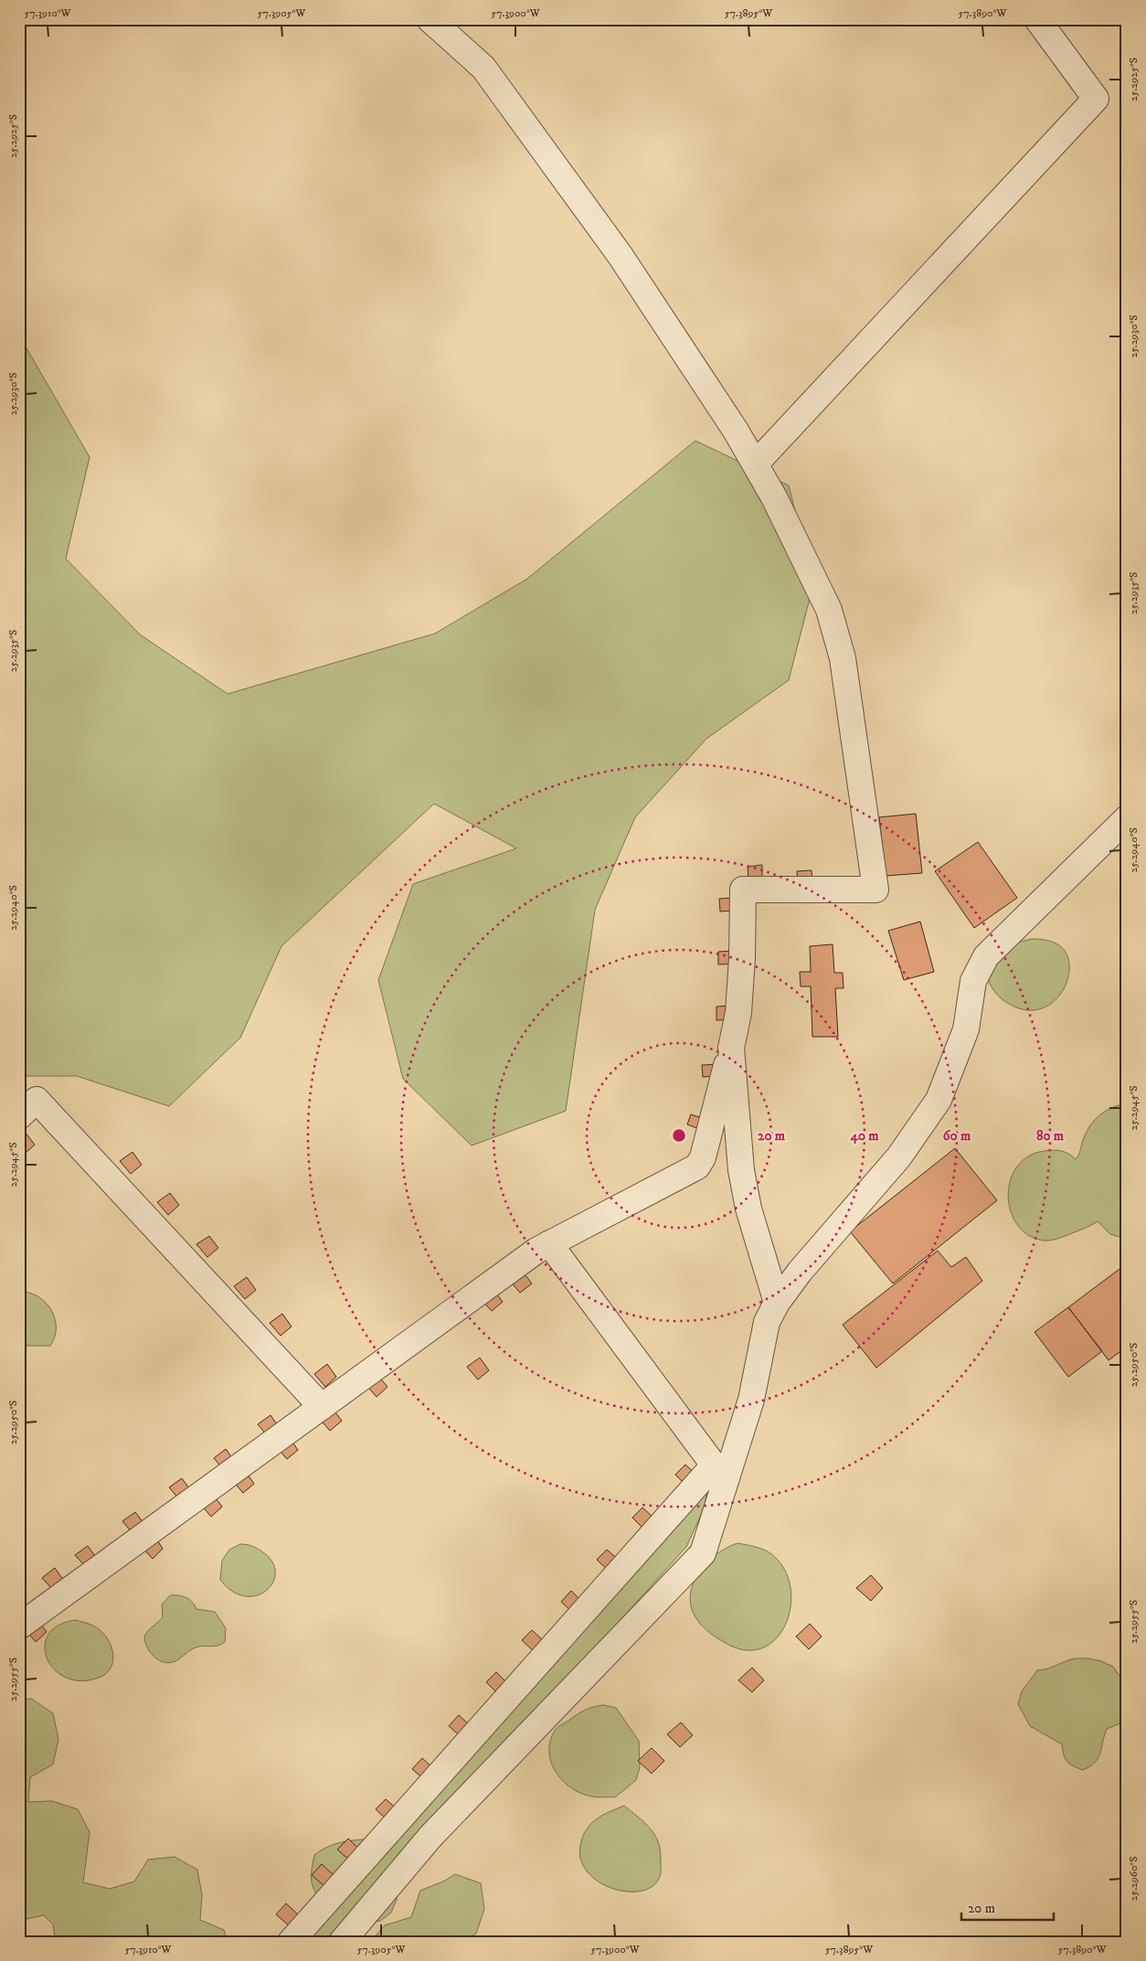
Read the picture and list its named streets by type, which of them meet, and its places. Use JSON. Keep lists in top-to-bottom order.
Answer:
{
  "scale_bar": "20 m",
  "coordinates": [
    "57.3910°W",
    "57.3905°W",
    "57.3900°W",
    "57.3895°W",
    "57.3890°W",
    "25.2925°S",
    "25.2930°S",
    "25.2935°S",
    "25.2940°S",
    "25.2945°S",
    "25.2950°S",
    "25.2955°S",
    "25.2960°S"
  ],
  "rings": [
    "20 m",
    "40 m",
    "60 m",
    "80 m"
  ]
}
